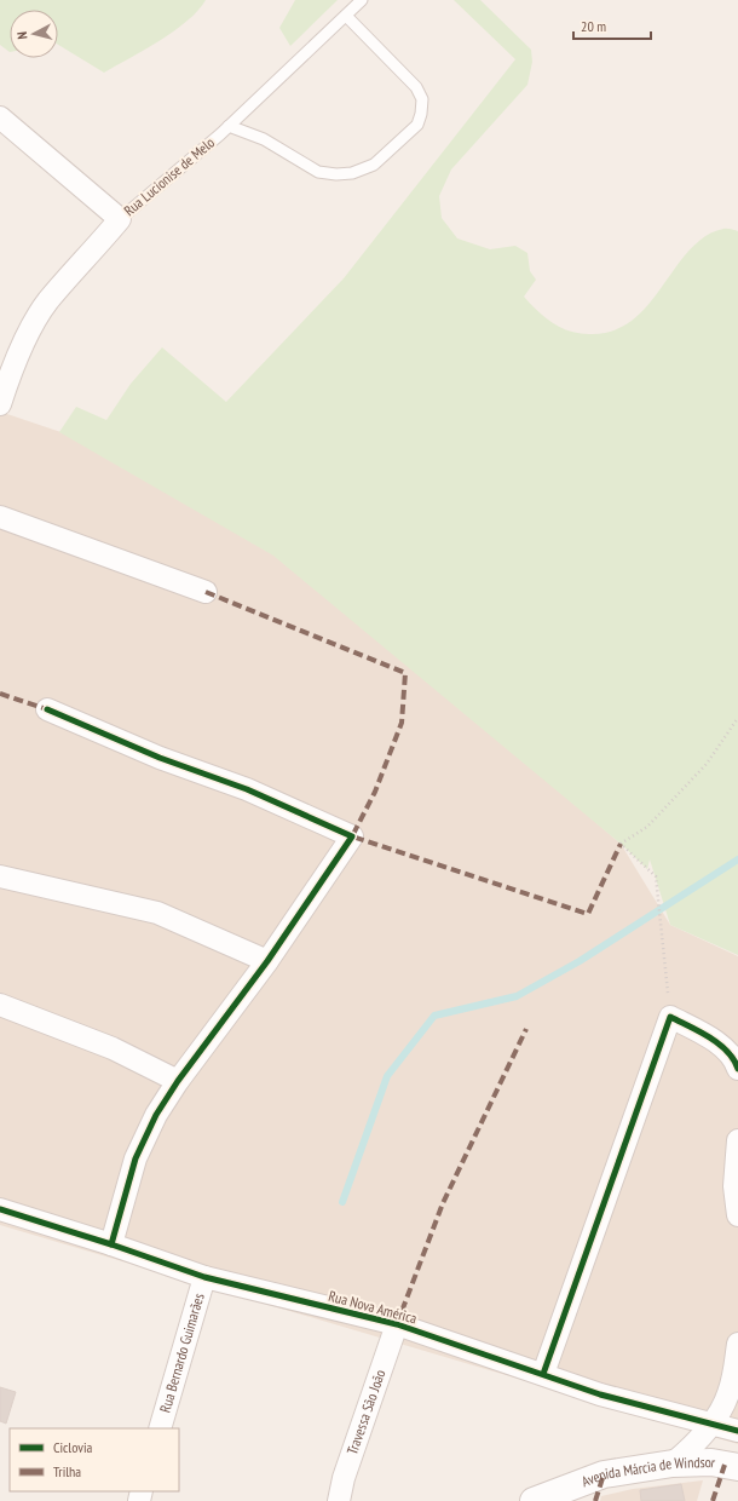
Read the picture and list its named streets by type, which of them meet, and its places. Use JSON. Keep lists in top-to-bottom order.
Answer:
{
  "streets": {
    "street": [
      "Rua Nova América",
      "Rua Bernardo Guimarães",
      "Travessa São João",
      "Avenida Márcia de Windsor"
    ],
    "lane": ["Rua Lucionise de Melo"]
  },
  "crossings": [
    ["Rua Nova América", "Rua Bernardo Guimarães"],
    ["Rua Nova América", "Travessa São João"]
  ],
  "legend": ["Ciclovia", "Trilha"],
  "scale_bar": "20 m",
  "north": "left"
}
